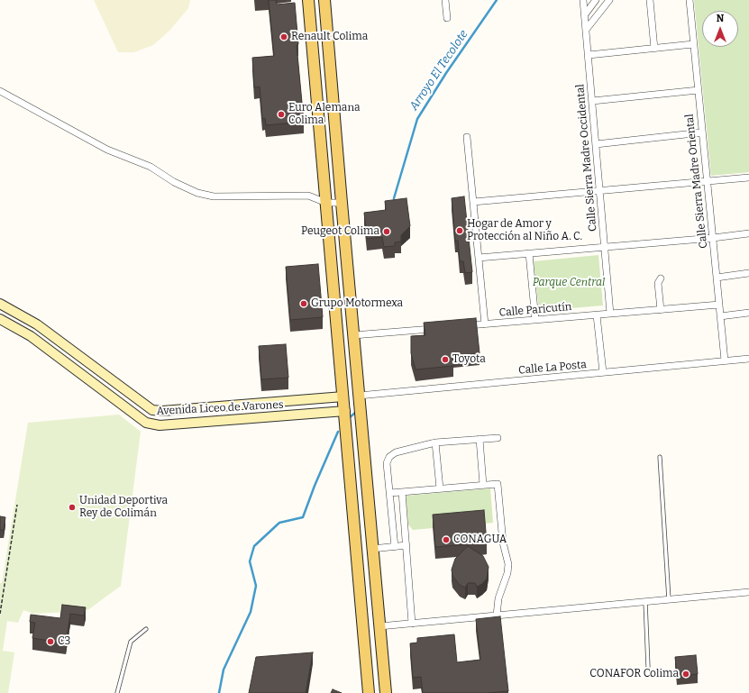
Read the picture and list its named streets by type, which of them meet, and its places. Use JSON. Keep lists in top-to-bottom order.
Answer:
{
  "streets": {
    "street": [
      "Calle Sierra Madre Occidental",
      "Calle Sierra Madre Oriental",
      "Calle Paricutín",
      "Calle La Posta",
      "Avenida Liceo de Varones"
    ]
  },
  "crossings": [
    ["Calle Sierra Madre Occidental", "Calle Paricutín"],
    ["Calle Sierra Madre Oriental", "Calle Paricutín"],
    ["Calle Sierra Madre Oriental", "Calle La Posta"]
  ],
  "water": ["Arroyo El Tecolote"],
  "parks": ["Parque Central"],
  "places": [
    "Renault Colima",
    "Euro Alemana Colima",
    "Hogar de Amor y Protección al Niño A. C.",
    "Peugeot Colima",
    "Grupo Motormexa",
    "Toyota",
    "Unidad Deportiva Rey de Colimán",
    "CONAGUA",
    "C3",
    "CONAFOR Colima"
  ],
  "north": "top"
}
